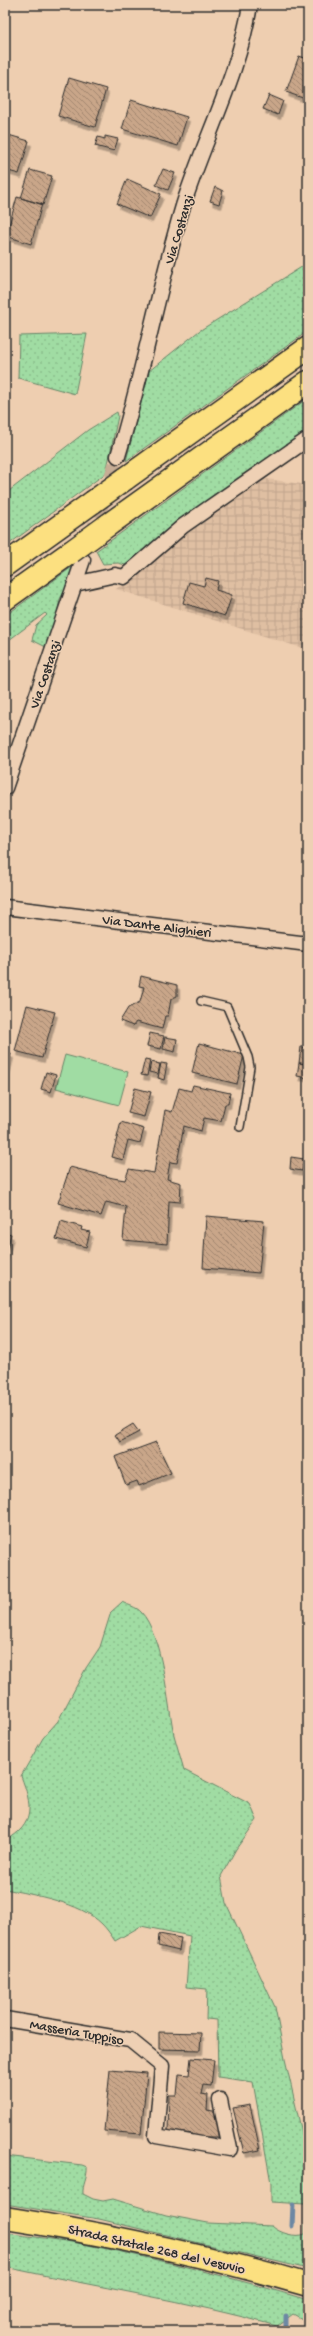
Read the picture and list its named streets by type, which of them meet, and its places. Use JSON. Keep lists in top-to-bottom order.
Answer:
{
  "streets": {
    "highway": ["Strada Statale 268 del Vesuvio"],
    "street": ["Via Costanzi", "Via Dante Alighieri", "Masseria Tuppiso"]
  }
}
